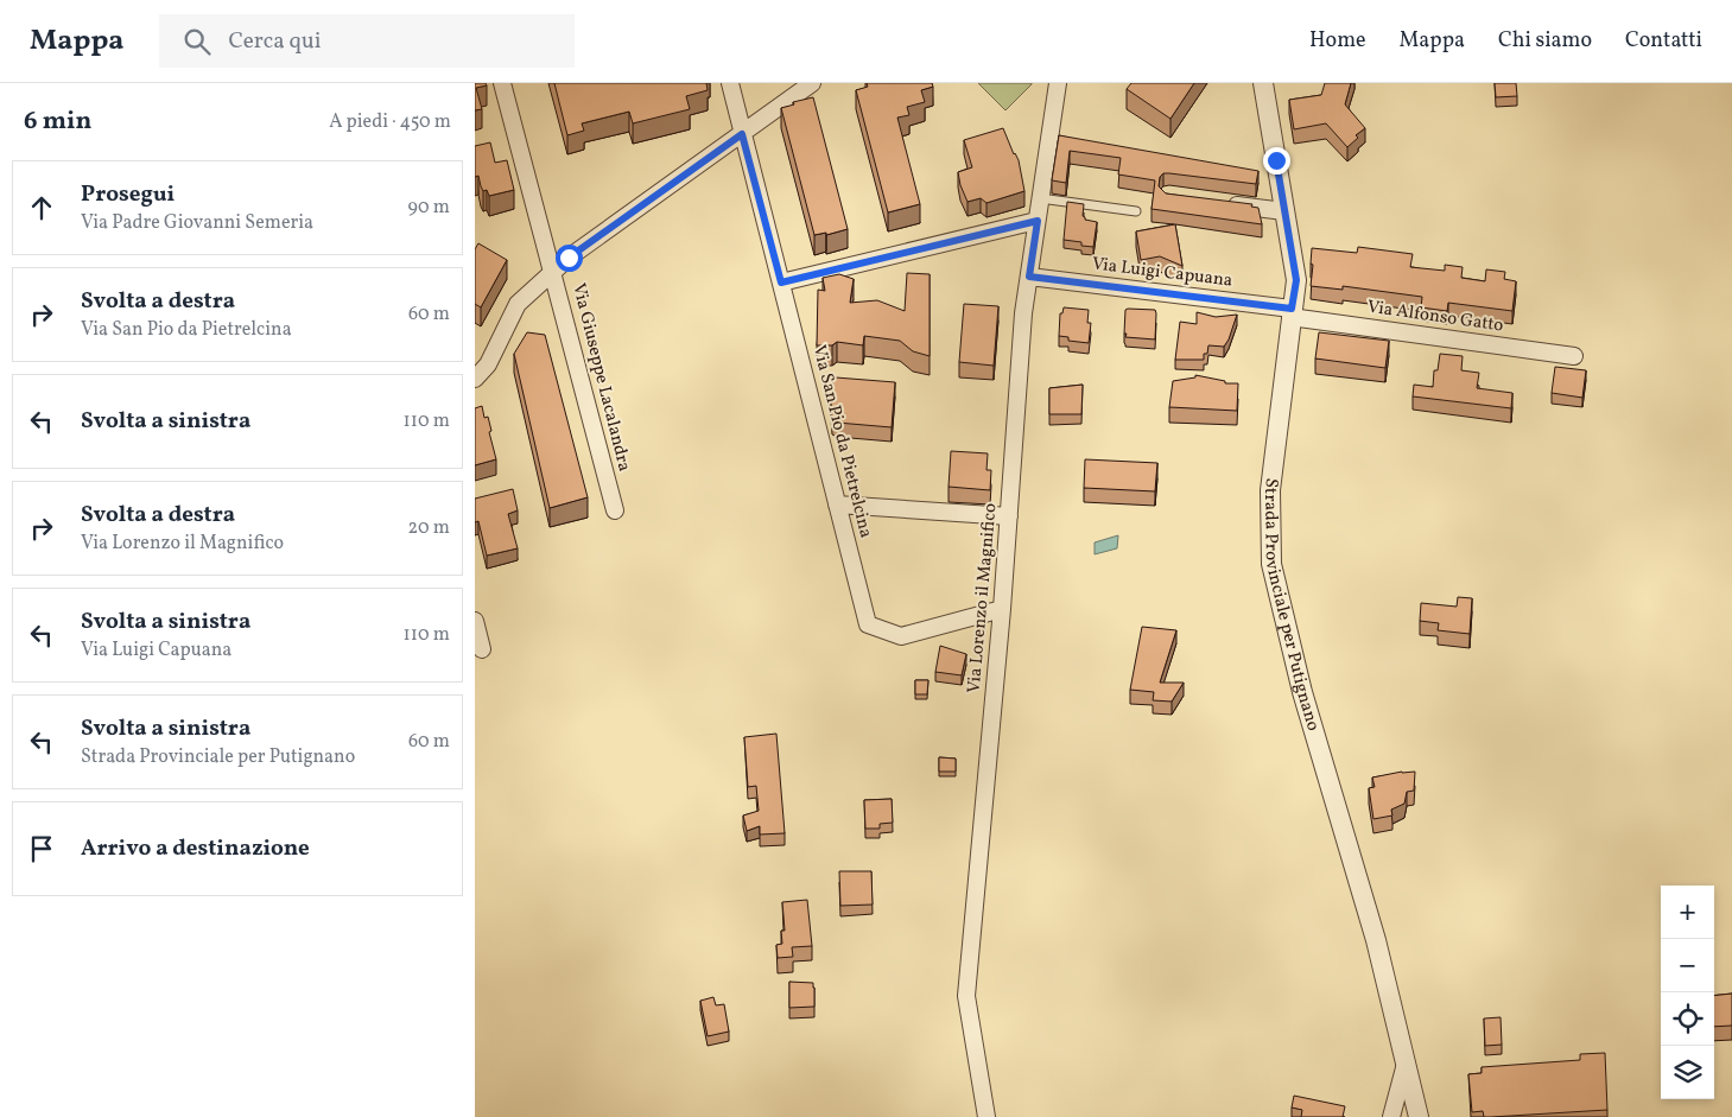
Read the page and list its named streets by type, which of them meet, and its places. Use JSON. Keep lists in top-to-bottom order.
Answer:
{
  "streets": {
    "street": [
      "Via Luigi Capuana",
      "Via Alfonso Gatto",
      "Via Giuseppe Lacalandra",
      "Via San Pio da Pietrelcina",
      "Via Lorenzo il Magnifico",
      "Strada Provinciale per Putignano"
    ]
  },
  "crossings": [
    ["Via Luigi Capuana", "Via Alfonso Gatto"],
    ["Via Luigi Capuana", "Via Lorenzo il Magnifico"],
    ["Via Luigi Capuana", "Strada Provinciale per Putignano"],
    ["Via Alfonso Gatto", "Strada Provinciale per Putignano"],
    ["Via San Pio da Pietrelcina", "Via Lorenzo il Magnifico"]
  ],
  "page": {
    "header": "Mappa",
    "search": "Cerca qui",
    "nav": [
      "Home",
      "Mappa",
      "Chi siamo",
      "Contatti"
    ],
    "heading": ["6 min", "A piedi · 450 m"],
    "list": [
      ["Prosegui", "Via Padre Giovanni Semeria", "90 m"],
      ["Svolta a destra", "Via San Pio da Pietrelcina", "60 m"],
      ["Svolta a sinistra", "110 m"],
      ["Svolta a destra", "Via Lorenzo il Magnifico", "20 m"],
      ["Svolta a sinistra", "Via Luigi Capuana", "110 m"],
      ["Svolta a sinistra", "Strada Provinciale per Putignano", "60 m"],
      "Arrivo a destinazione"
    ],
    "map_buttons": ["+", "−"]
  }
}
